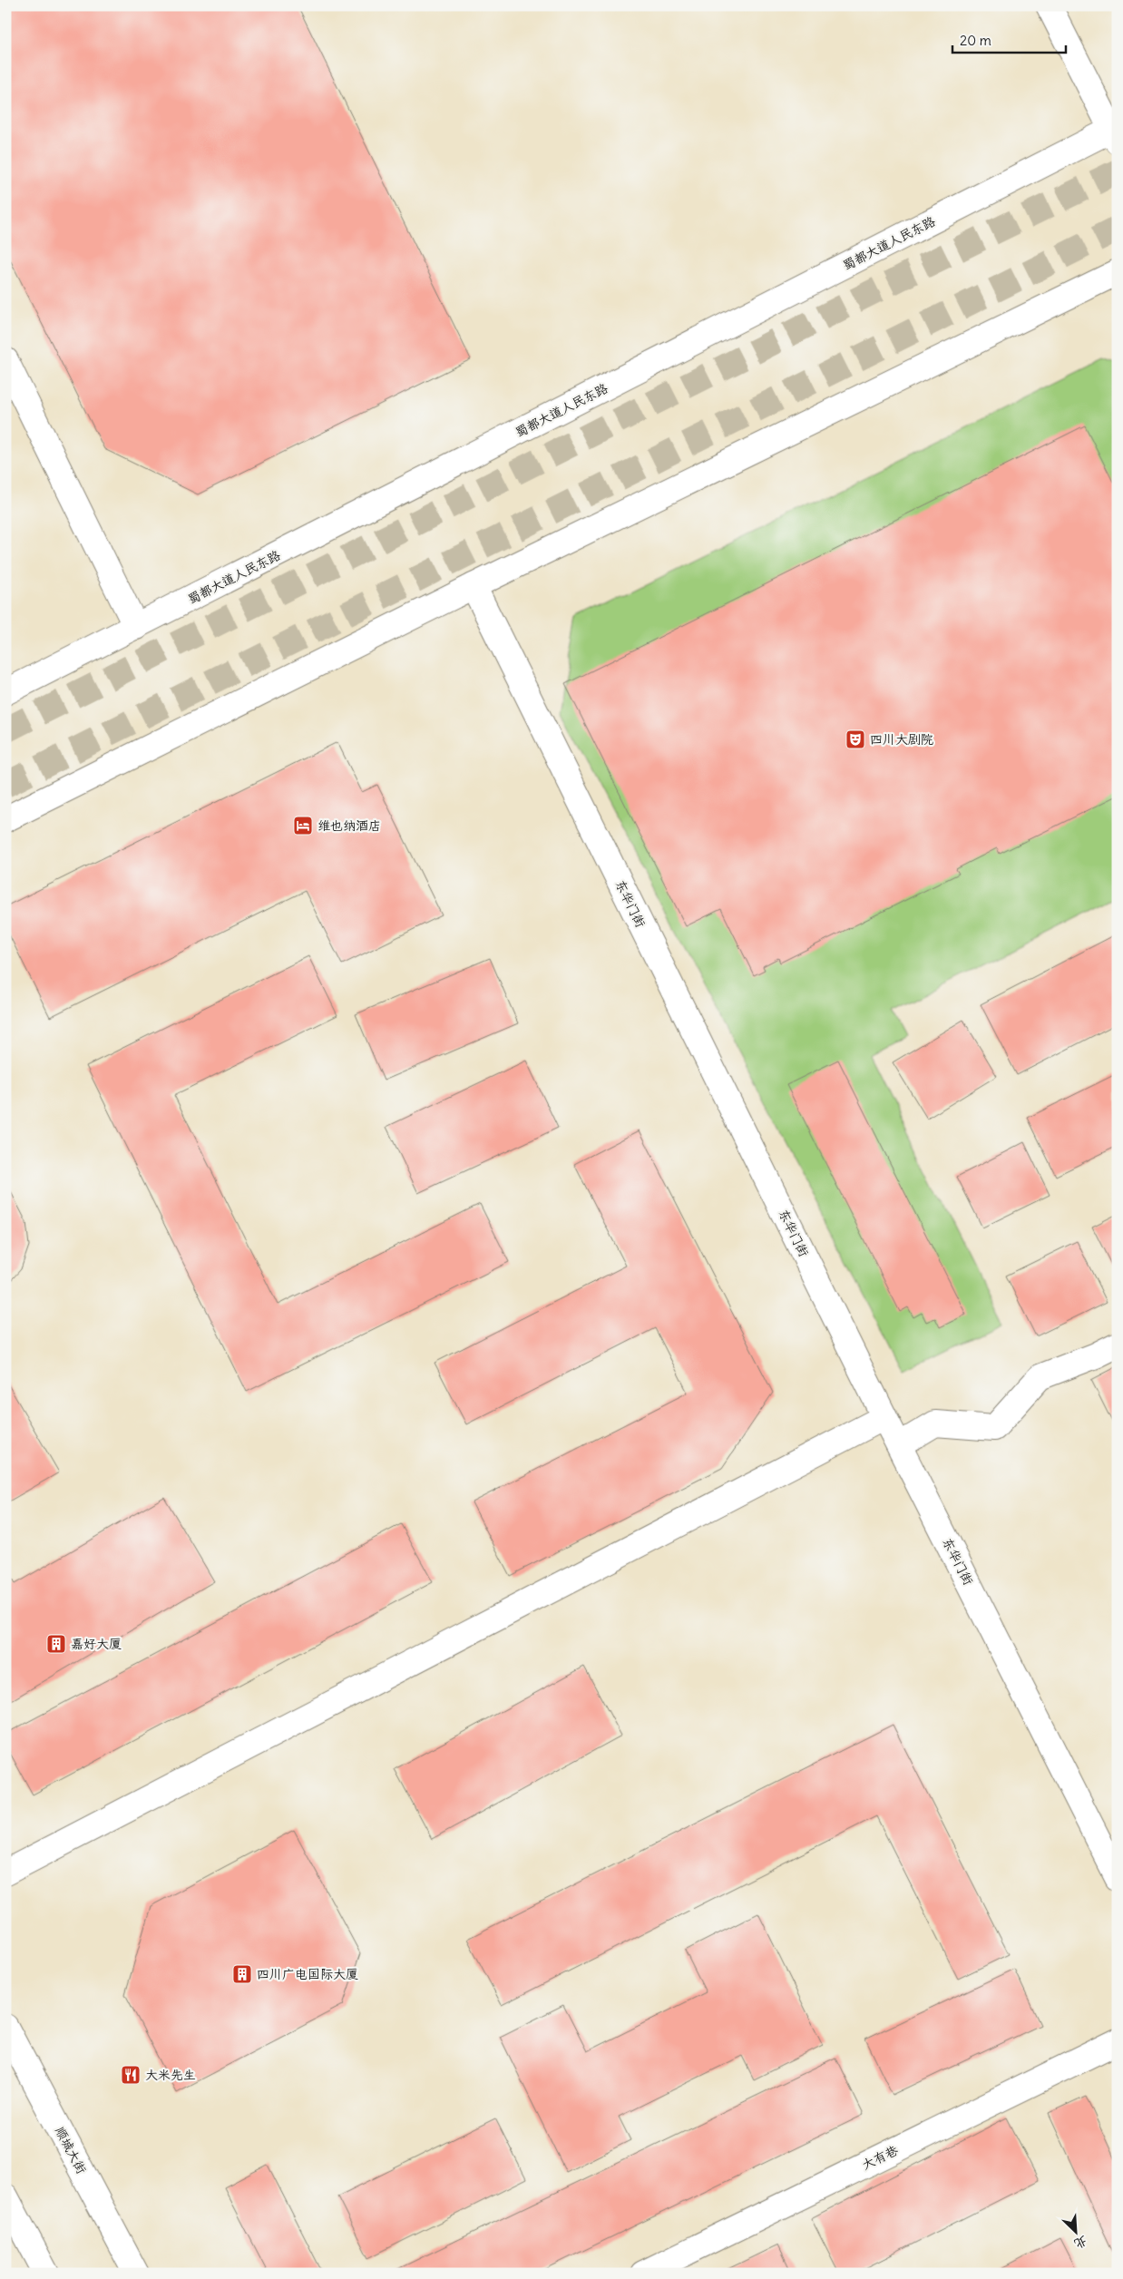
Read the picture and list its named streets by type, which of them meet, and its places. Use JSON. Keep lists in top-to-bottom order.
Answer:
{
  "streets": {
    "main road": [
      "蜀都大道人民东路",
      "东华门街",
      "顺城大街",
      "大有巷"
    ]
  },
  "places": {
    "theatre": ["四川大剧院"],
    "hotel": ["维也纳酒店"],
    "building": ["嘉好大厦", "四川广电国际大厦"],
    "restaurant": ["大米先生"]
  },
  "scale_bar": "20 m",
  "north": "bottom right"
}
